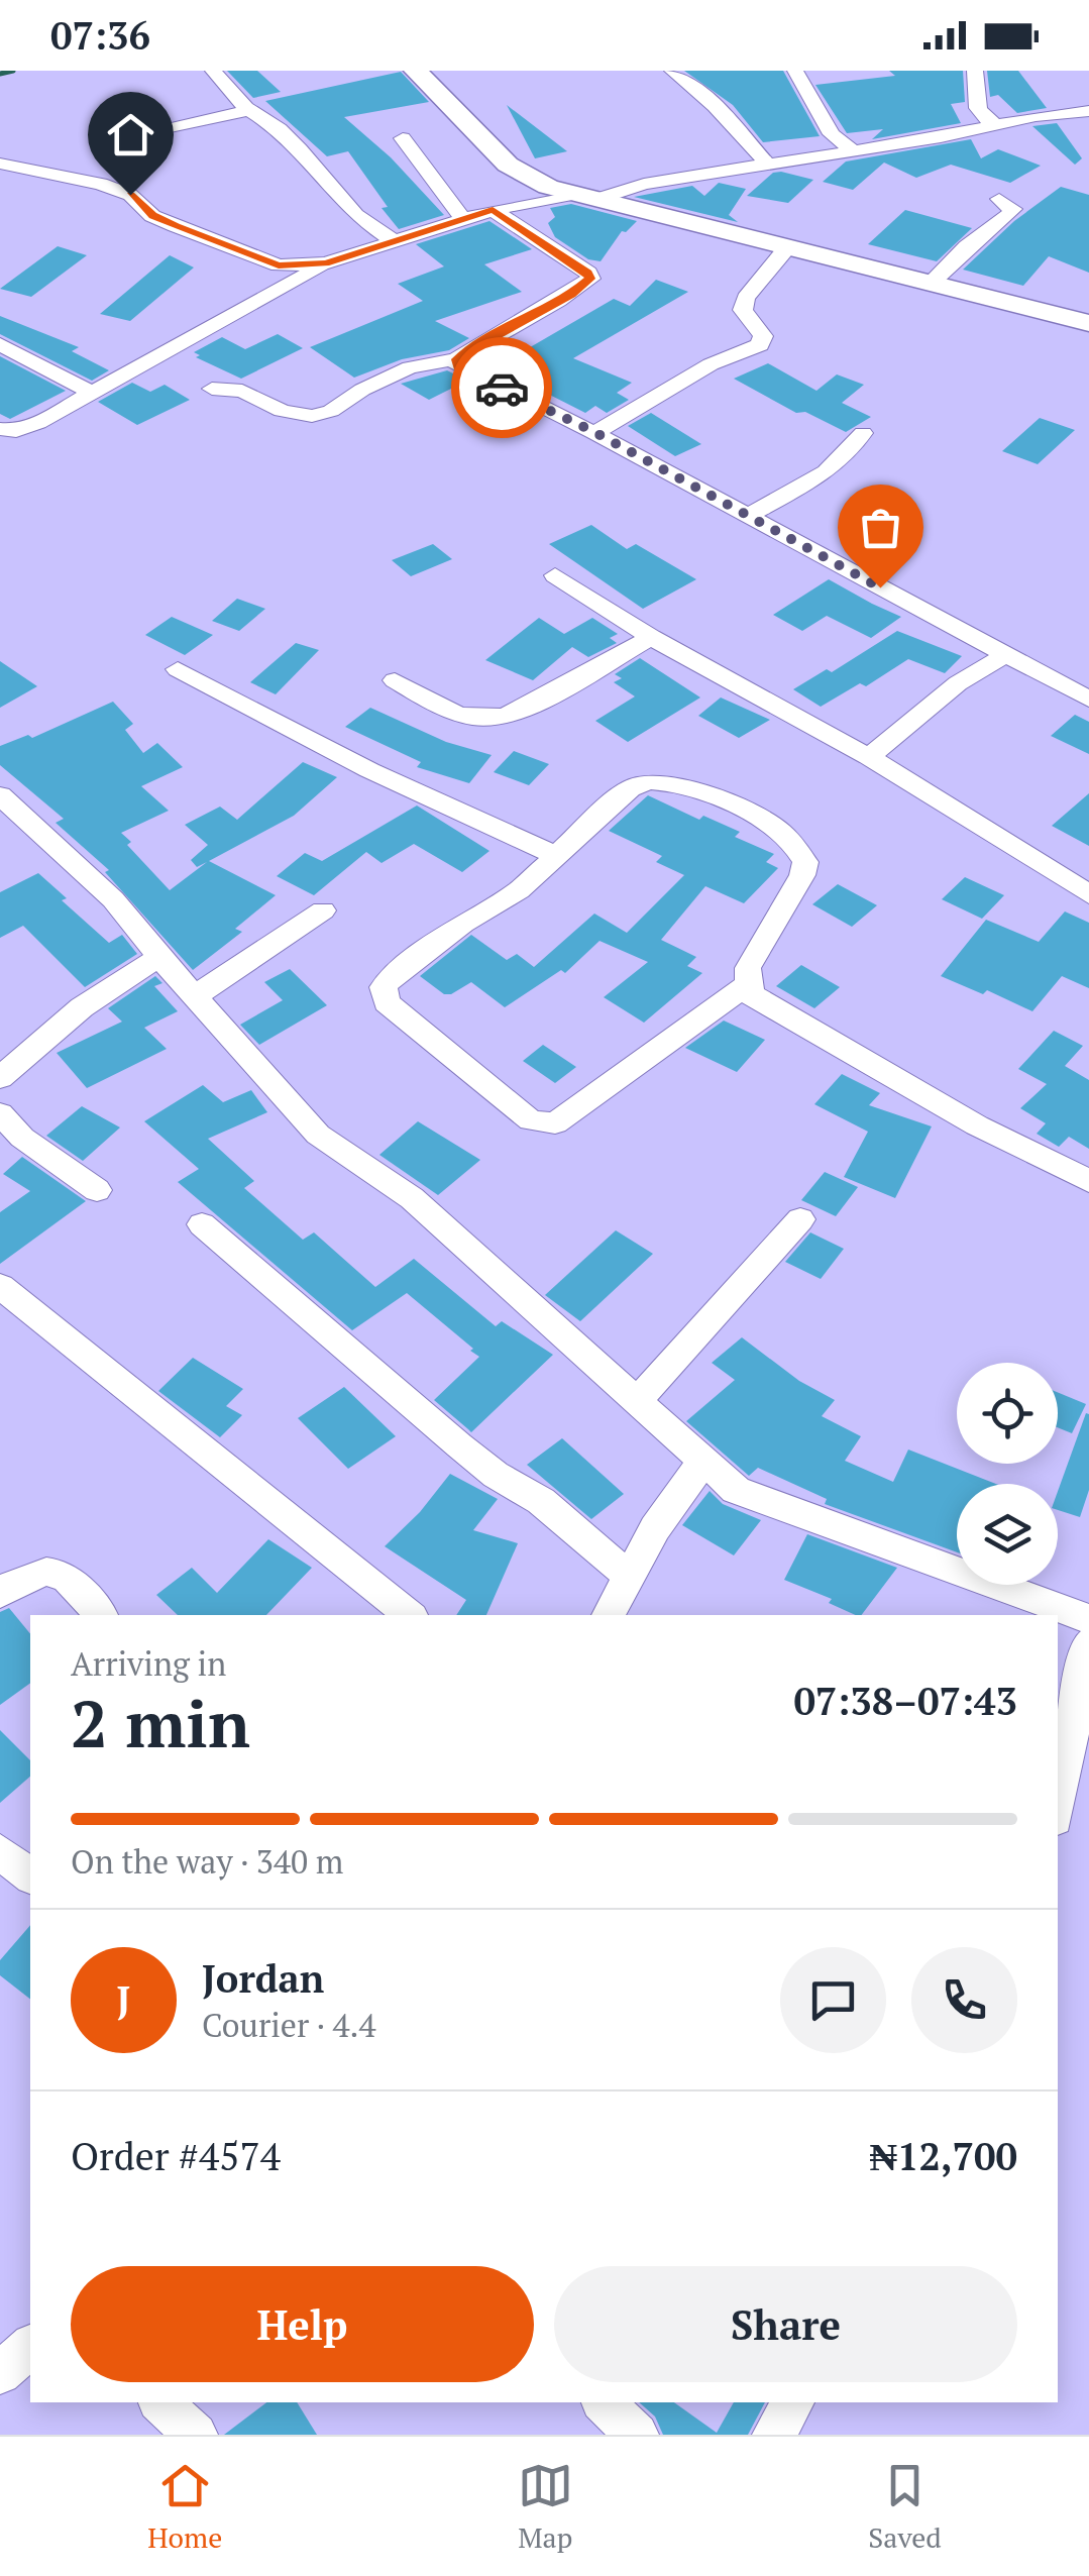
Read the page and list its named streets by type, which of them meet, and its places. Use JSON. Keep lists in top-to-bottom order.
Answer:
{
  "page": {
    "status": "07:36",
    "heading": ["2 min", "Arriving in", "07:38–07:43"],
    "panel": [
      "Jordan",
      "Courier · 4.4",
      "Order #4574",
      "₦12,700"
    ],
    "bar": "On the way · 340 m",
    "round": "J",
    "buttons": ["Help", "Share"],
    "tabs": ["Home", "Map", "Saved"]
  }
}
